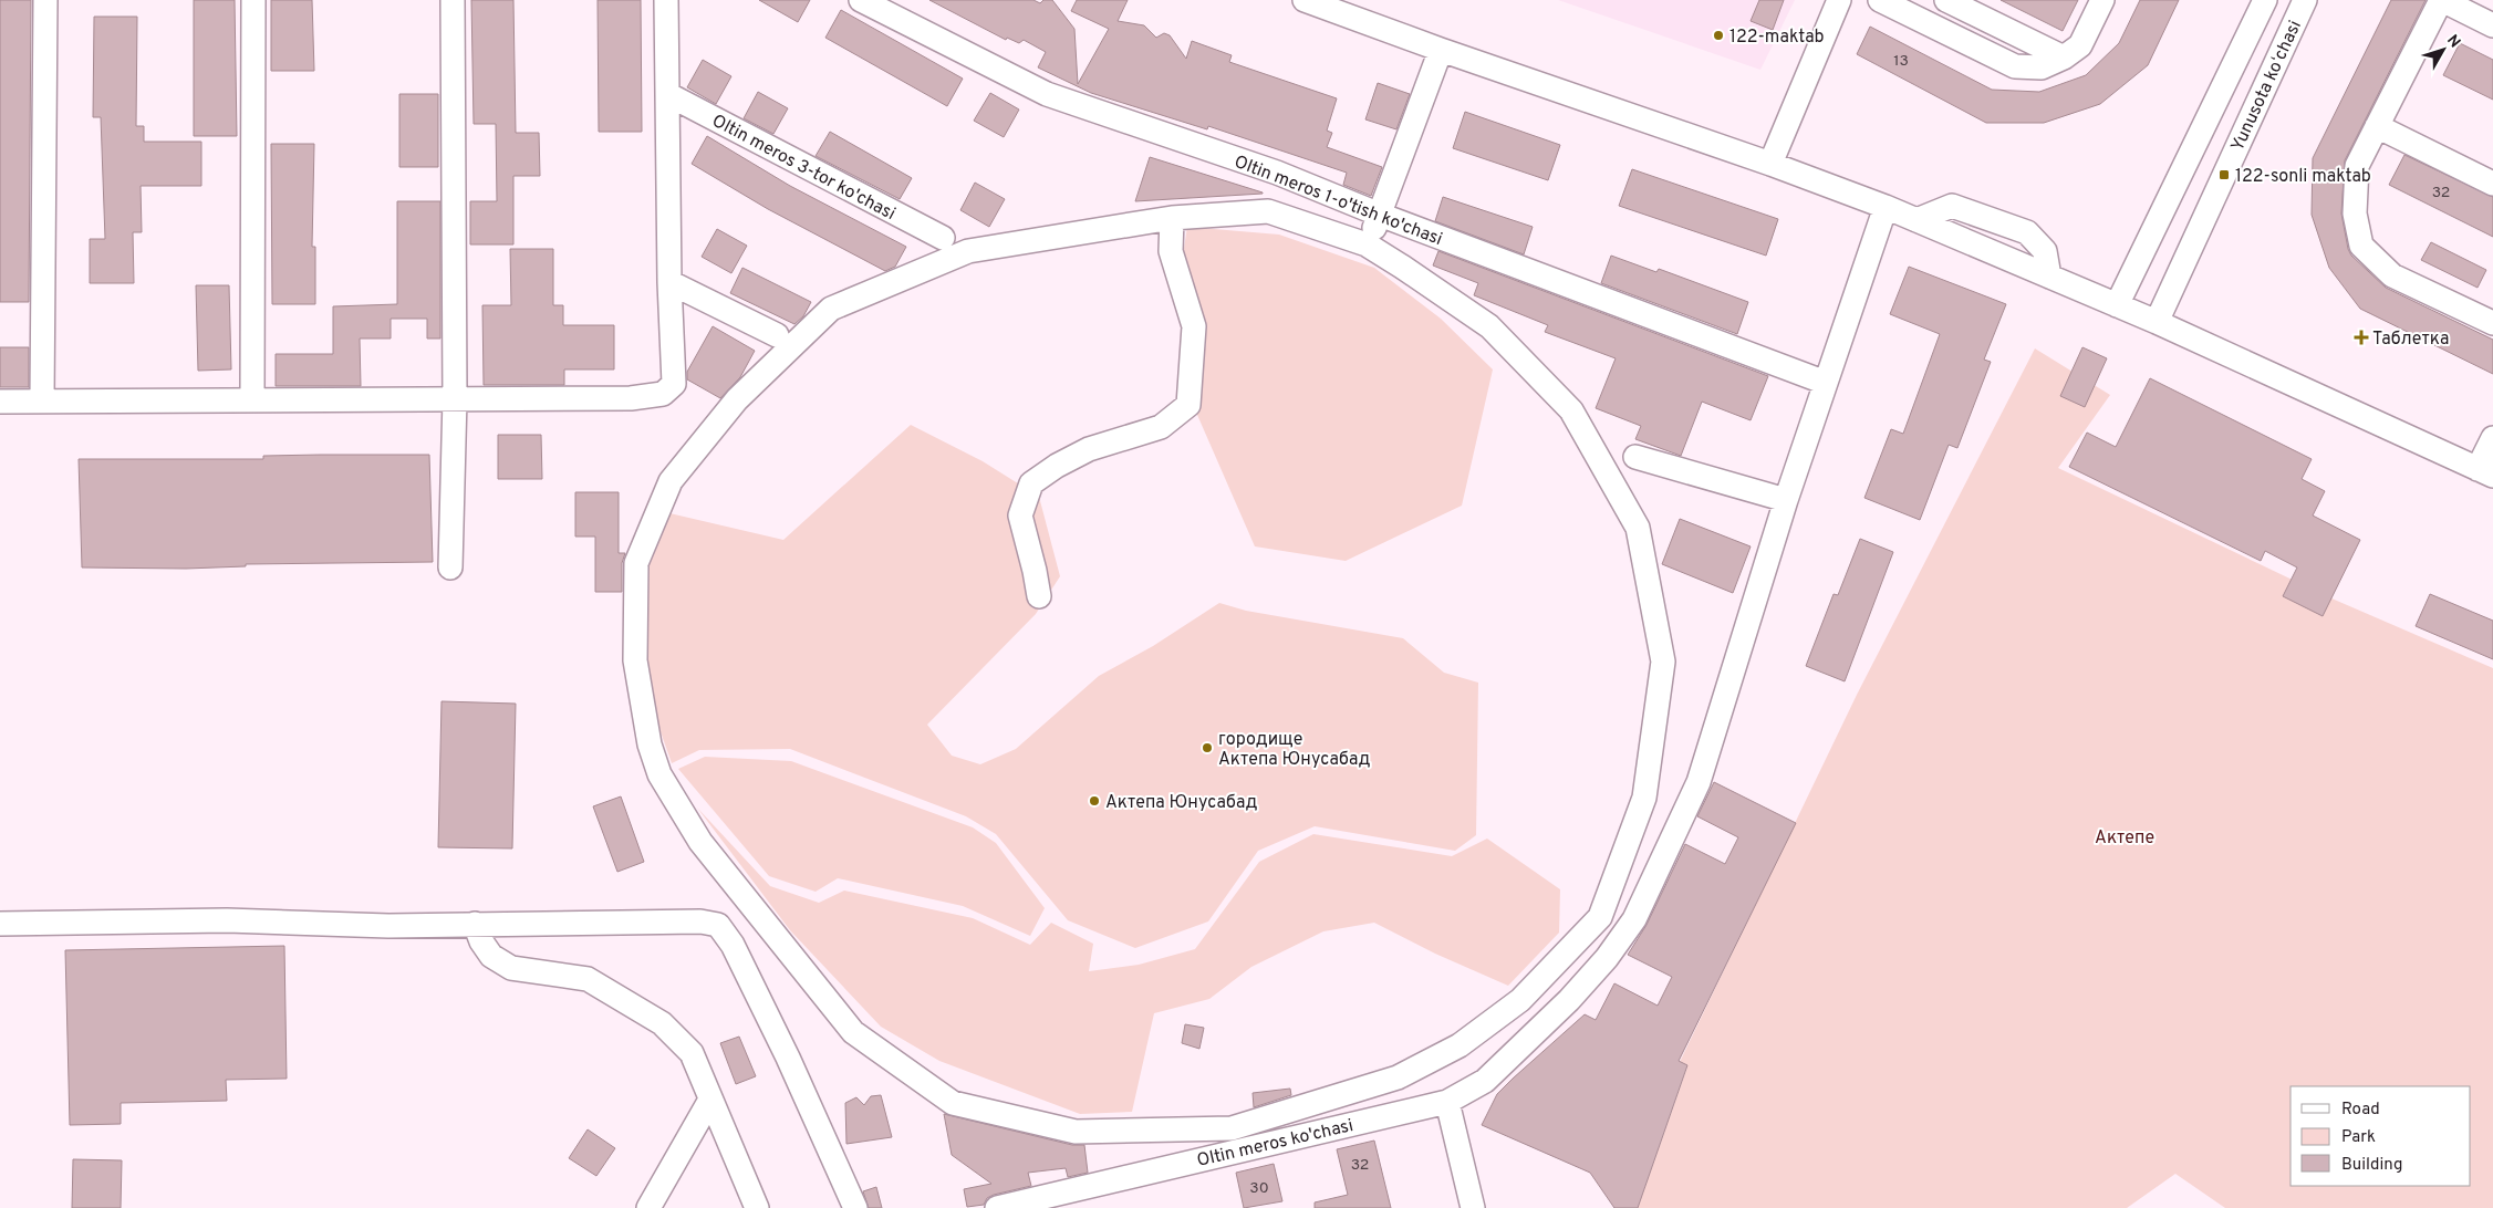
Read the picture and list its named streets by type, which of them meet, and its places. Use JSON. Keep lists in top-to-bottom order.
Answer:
{
  "streets": {
    "street": [
      "Yunusota koʻchasi",
      "Oltin meros 3-tor ko'chasi",
      "Oltin meros 1-o'tish ko'chasi",
      "Oltin meros ko'chasi"
    ]
  },
  "crossings": [
    ["Oltin meros 1-o'tish ko'chasi", "Oltin meros ko'chasi"]
  ],
  "parks": ["Актепе"],
  "places": {
    "other": ["122-maktab", "городище Актепа Юнусабад", "Актепа Юнусабад"],
    "transit": ["122-sonli maktab"],
    "health": ["Таблетка"]
  },
  "house_numbers": [
    "13",
    "32",
    "32",
    "30"
  ],
  "legend": ["Road", "Park", "Building"],
  "north": "top right"
}
